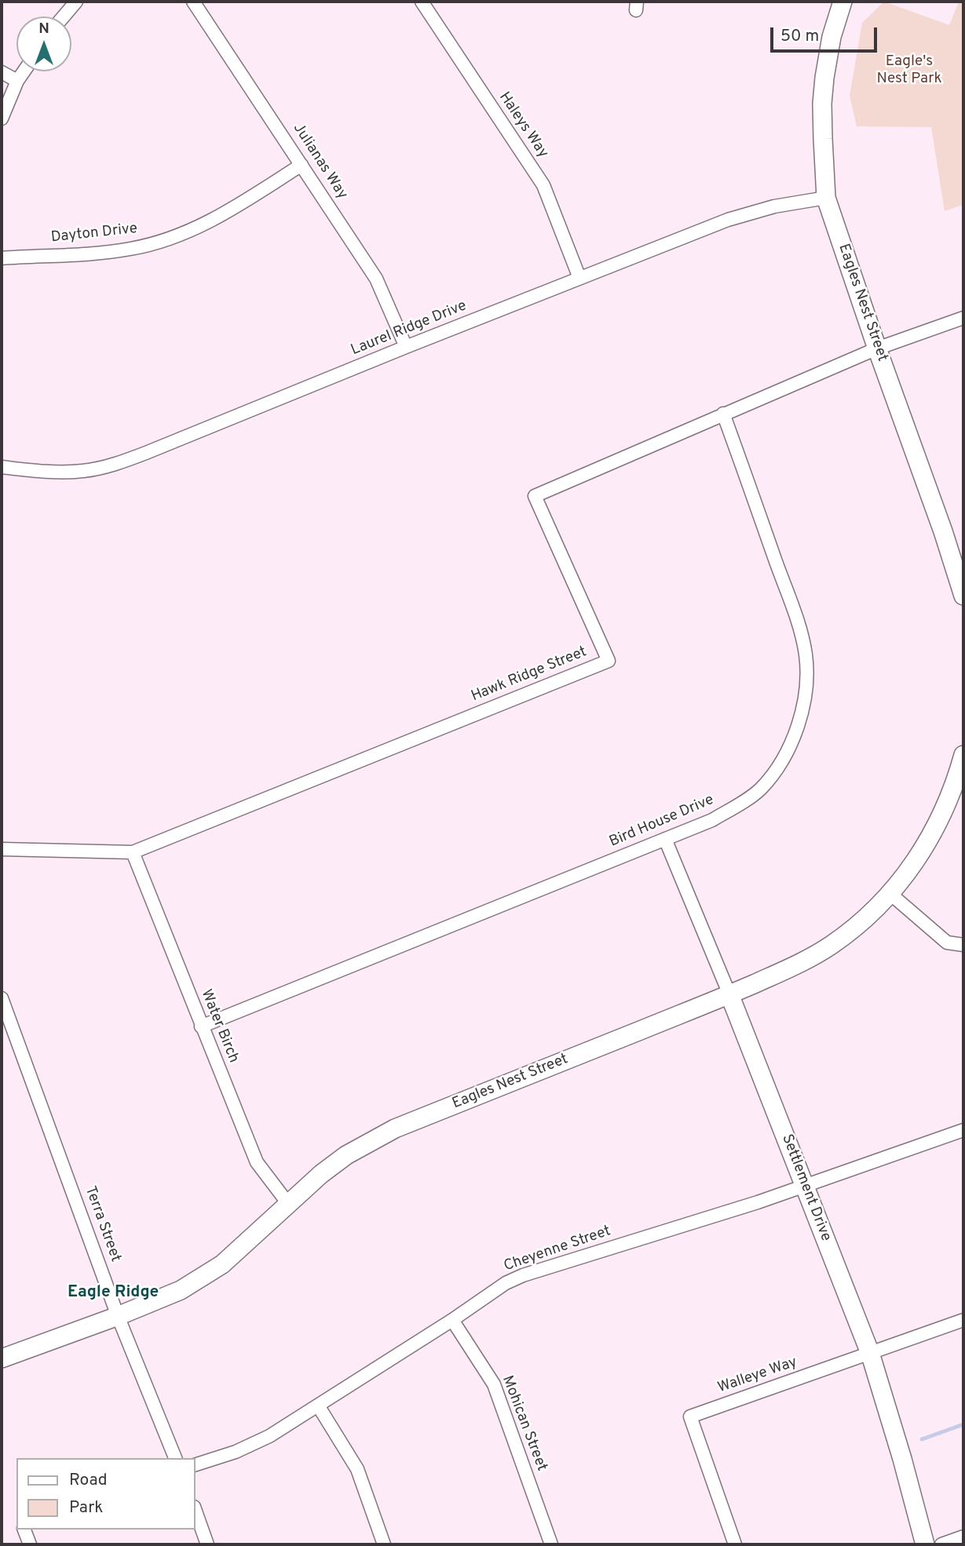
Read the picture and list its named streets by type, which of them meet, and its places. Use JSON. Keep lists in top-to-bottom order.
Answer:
{
  "streets": {
    "street": [
      "Haleys Way",
      "Julianas Way",
      "Dayton Drive",
      "Eagles Nest Street",
      "Laurel Ridge Drive",
      "Hawk Ridge Street",
      "Bird House Drive",
      "Water Birch",
      "Settlement Drive",
      "Terra Street",
      "Cheyenne Street",
      "Walleye Way",
      "Mohican Street"
    ]
  },
  "crossings": [
    ["Haleys Way", "Laurel Ridge Drive"],
    ["Julianas Way", "Dayton Drive"],
    ["Julianas Way", "Laurel Ridge Drive"],
    ["Eagles Nest Street", "Laurel Ridge Drive"],
    ["Eagles Nest Street", "Hawk Ridge Street"],
    ["Eagles Nest Street", "Water Birch"],
    ["Eagles Nest Street", "Settlement Drive"],
    ["Eagles Nest Street", "Terra Street"],
    ["Hawk Ridge Street", "Bird House Drive"],
    ["Hawk Ridge Street", "Water Birch"],
    ["Bird House Drive", "Water Birch"],
    ["Bird House Drive", "Settlement Drive"],
    ["Settlement Drive", "Cheyenne Street"],
    ["Settlement Drive", "Walleye Way"],
    ["Cheyenne Street", "Mohican Street"]
  ],
  "districts": ["Eagle Ridge"],
  "parks": ["Eagle's Nest Park"],
  "legend": ["Road", "Park"],
  "scale_bar": "50 m",
  "north": "top"
}
